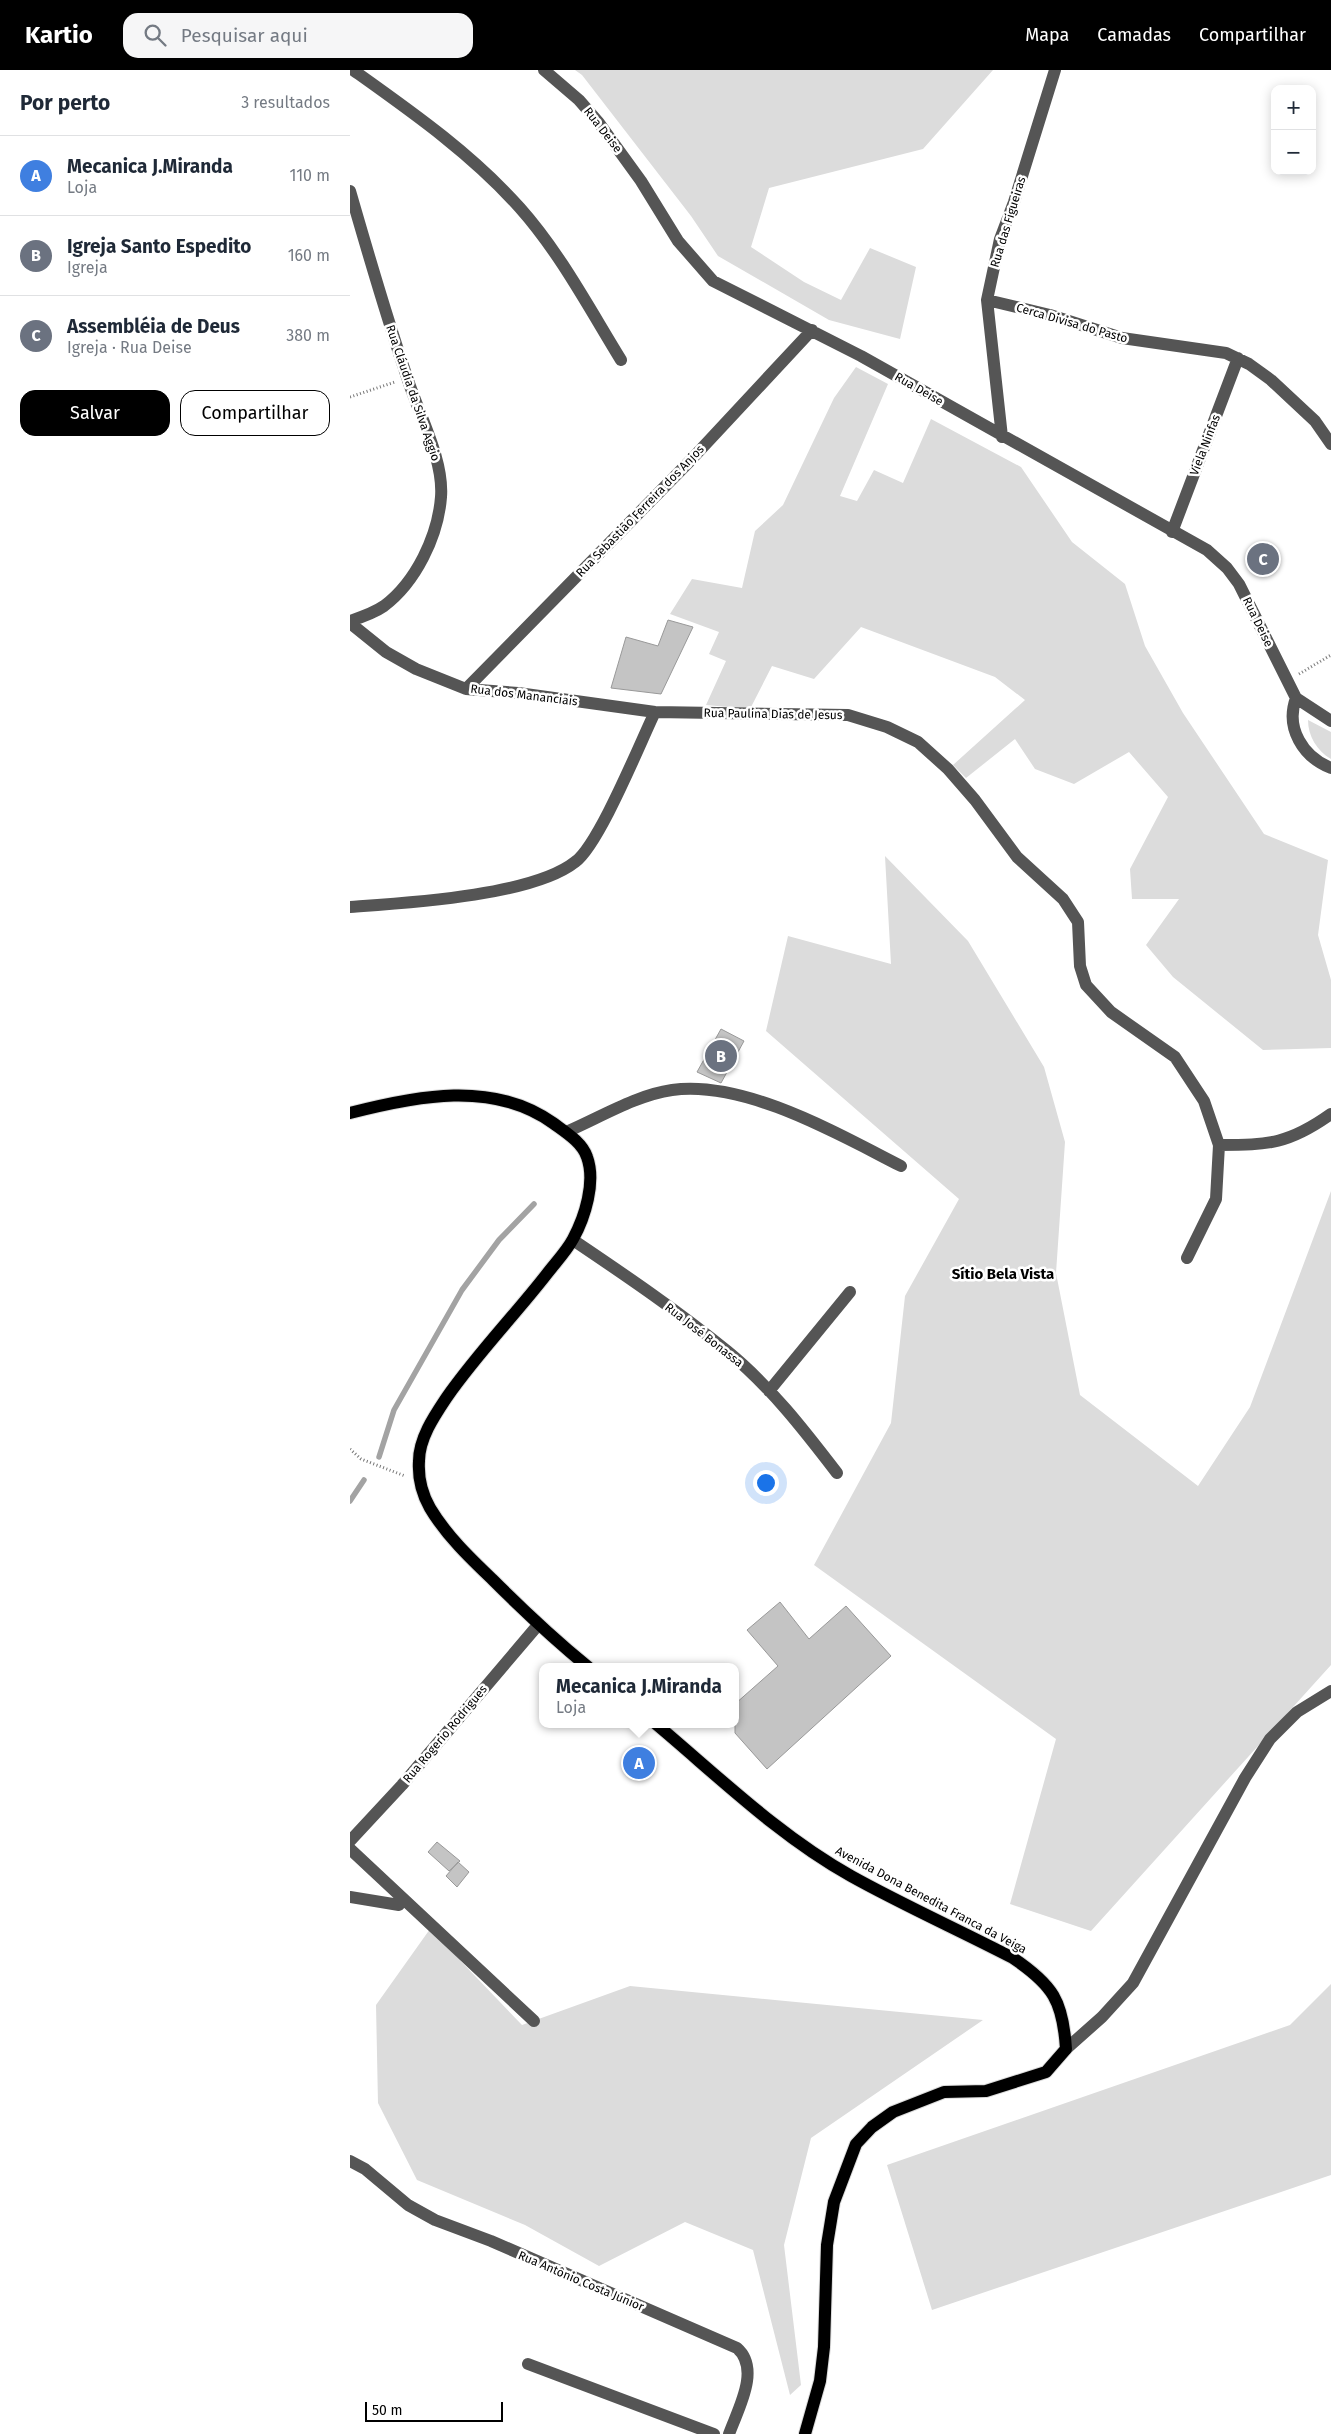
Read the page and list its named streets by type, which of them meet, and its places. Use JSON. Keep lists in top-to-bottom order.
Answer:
{
  "streets": {
    "main road": ["Avenida Dona Benedita Franca da Veiga"],
    "street": [
      "Rua Deise",
      "Rua das Figueiras",
      "Cerca Divisa do Pasto",
      "Rua Cláudia da Silva Aggio",
      "Viela Ninfas",
      "Rua Sebastião Ferreira dos Anjos",
      "Rua dos Mananciais",
      "Rua Paulina Dias de Jesus",
      "Rua José Bonassa",
      "Rua Rogerio Rodrigues",
      "Rua Antônio Costa Júnior"
    ]
  },
  "crossings": [
    ["Rua Deise", "Rua das Figueiras"],
    ["Rua Deise", "Viela Ninfas"],
    ["Rua Deise", "Rua Sebastião Ferreira dos Anjos"],
    ["Rua das Figueiras", "Cerca Divisa do Pasto"],
    ["Cerca Divisa do Pasto", "Viela Ninfas"],
    ["Rua Cláudia da Silva Aggio", "Rua dos Mananciais"],
    ["Rua Sebastião Ferreira dos Anjos", "Rua dos Mananciais"],
    ["Rua dos Mananciais", "Rua Paulina Dias de Jesus"]
  ],
  "districts": ["Sítio Bela Vista"],
  "scale_bar": "50 m",
  "page": {
    "header": "Kartio",
    "search": "Pesquisar aqui",
    "nav": ["Mapa", "Camadas", "Compartilhar"],
    "heading": ["Por perto", "3 resultados"],
    "map_buttons": ["+", "−"],
    "list": [
      {
        "mark": "A",
        "name": "Mecanica J.Miranda",
        "note": "Loja",
        "value": "110 m"
      },
      {
        "mark": "B",
        "name": "Igreja Santo Espedito",
        "note": "Igreja",
        "value": "160 m"
      },
      {
        "mark": "C",
        "name": "Assembléia de Deus",
        "note": "Igreja · Rua Deise",
        "value": "380 m"
      }
    ],
    "buttons": ["Salvar", "Compartilhar"],
    "pins": ["C", "B", "A"],
    "popup": ["Mecanica J.Miranda", "Loja"],
    "scale": "50 m"
  }
}
